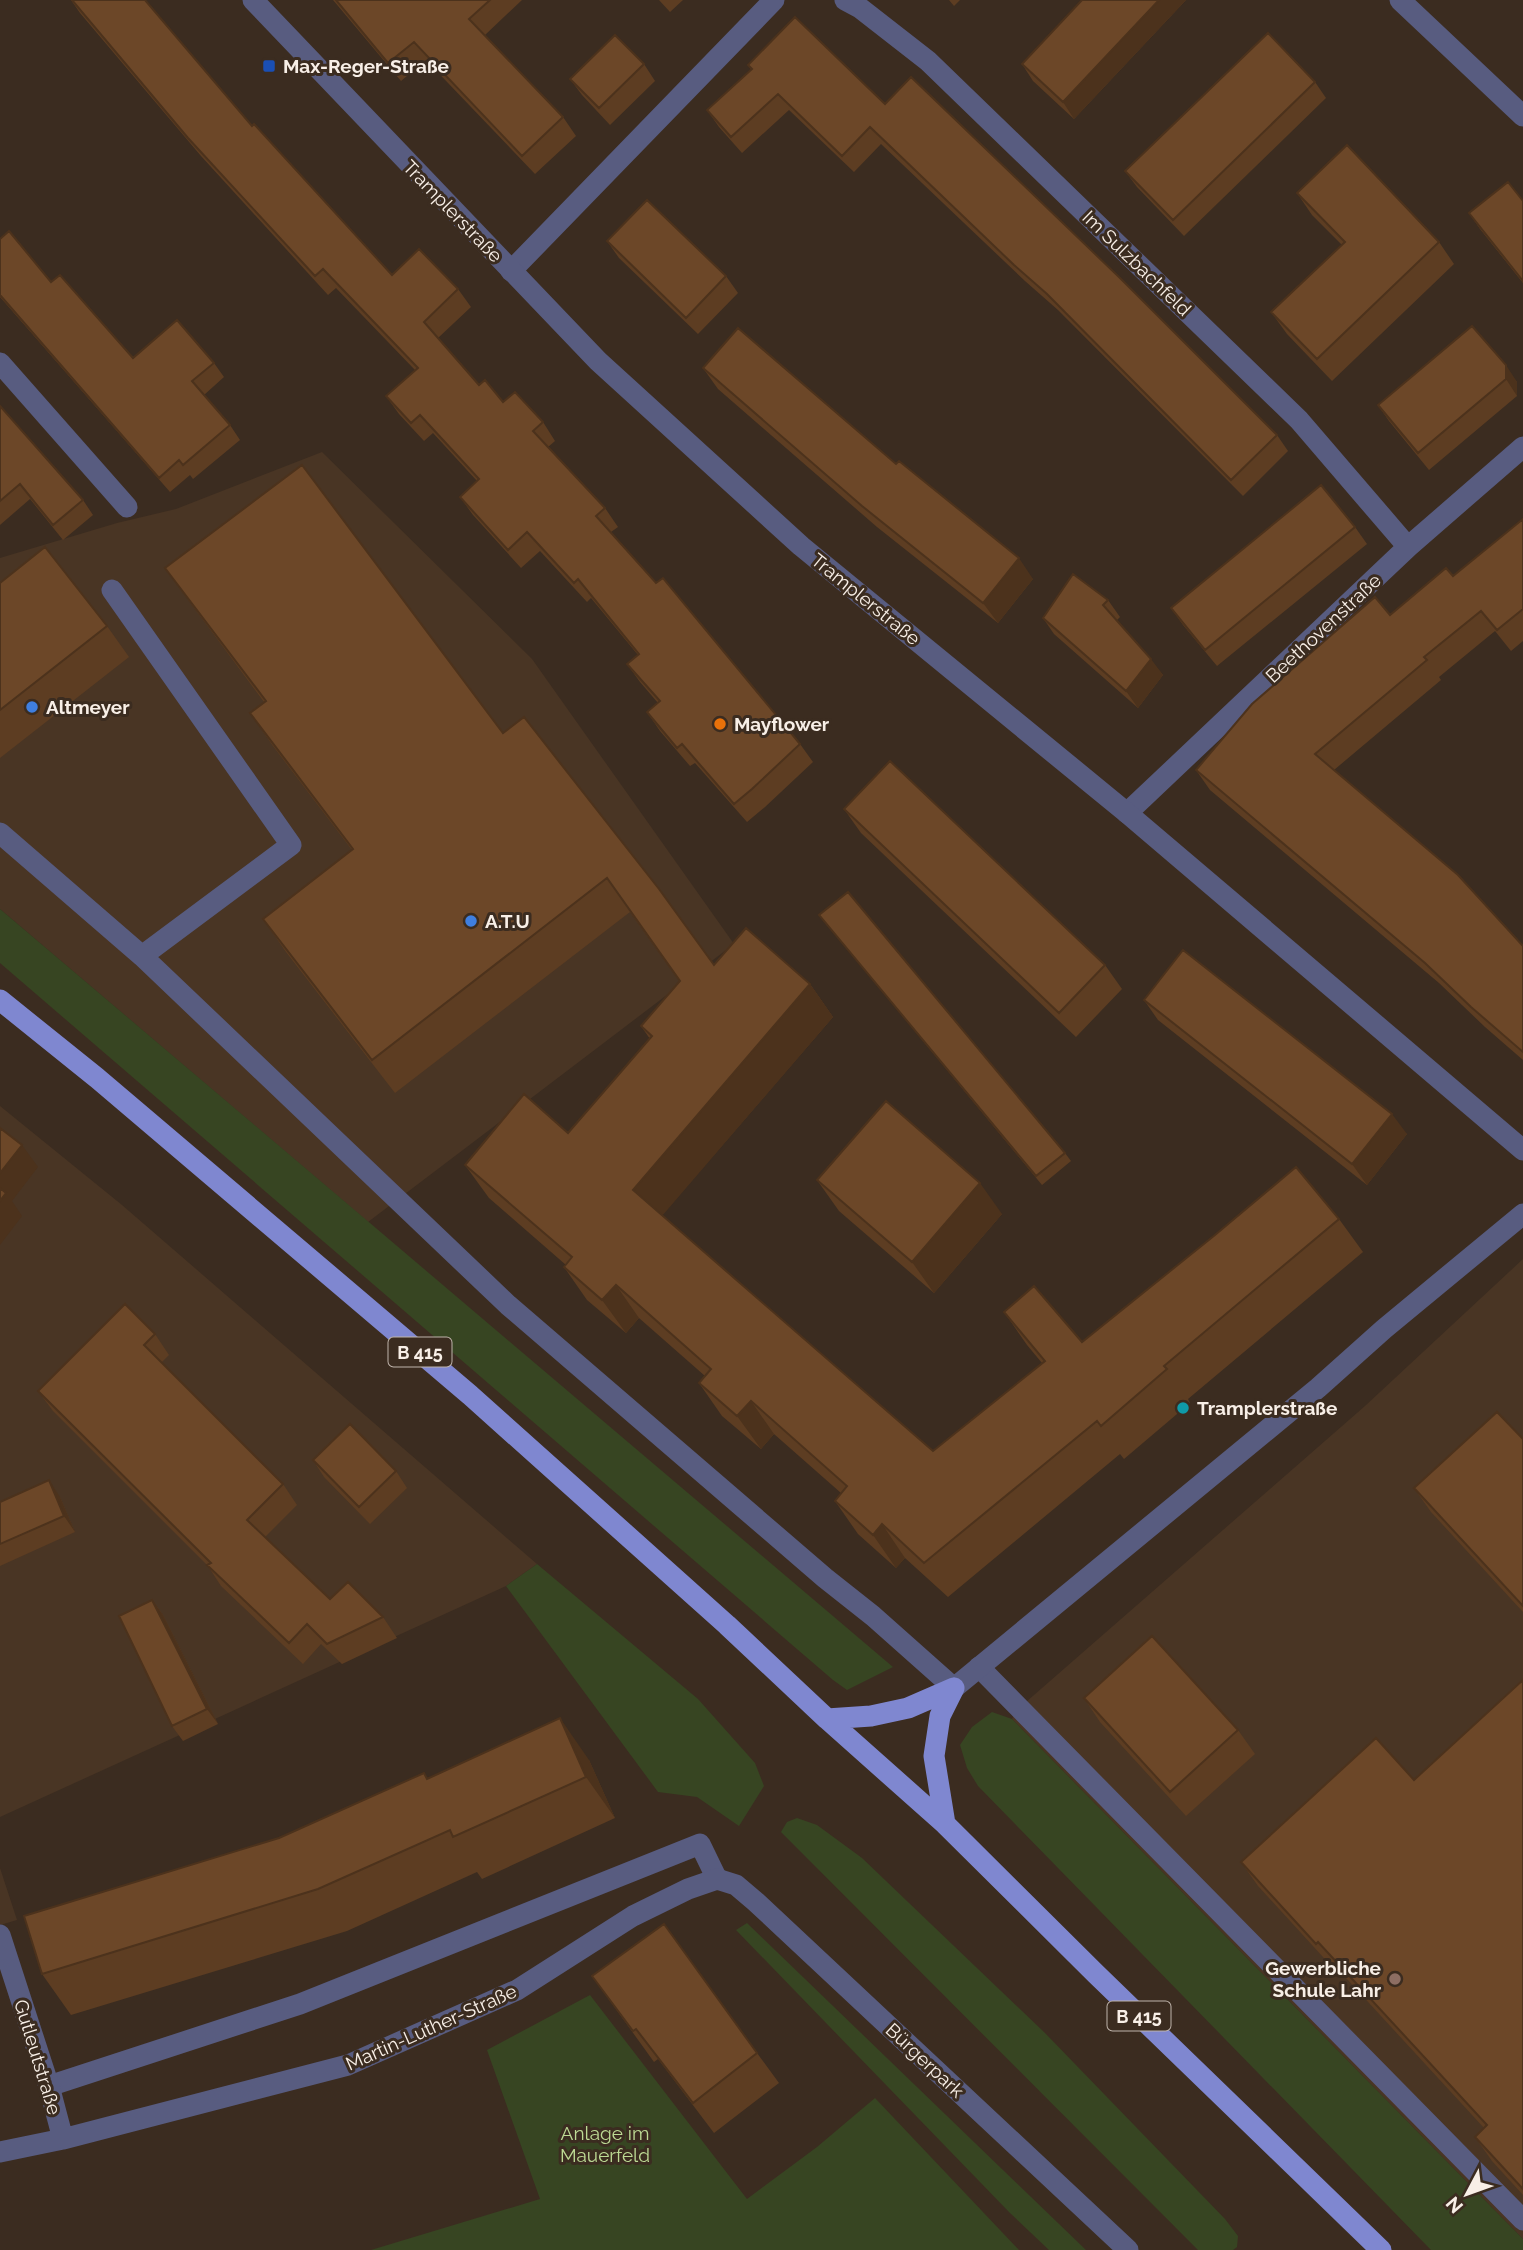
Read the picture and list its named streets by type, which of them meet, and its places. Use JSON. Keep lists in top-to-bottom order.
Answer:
{
  "streets": {
    "main road": ["B 415"],
    "street": [
      "Tramplerstraße",
      "Im Sulzbachfeld",
      "Beethovenstraße",
      "Martin-Luther-Straße",
      "Gutleutstraße",
      "Bürgerpark"
    ]
  },
  "crossings": [
    ["Tramplerstraße", "Beethovenstraße"],
    ["Im Sulzbachfeld", "Beethovenstraße"],
    ["Martin-Luther-Straße", "Gutleutstraße"],
    ["Martin-Luther-Straße", "Bürgerpark"]
  ],
  "parks": ["Anlage im Mauerfeld"],
  "places": {
    "transit": ["Max-Reger-Straße"],
    "other": [
      "Altmeyer",
      "Mayflower",
      "A.T.U",
      "Tramplerstraße",
      "Gewerbliche Schule Lahr"
    ]
  },
  "north": "bottom left"
}
